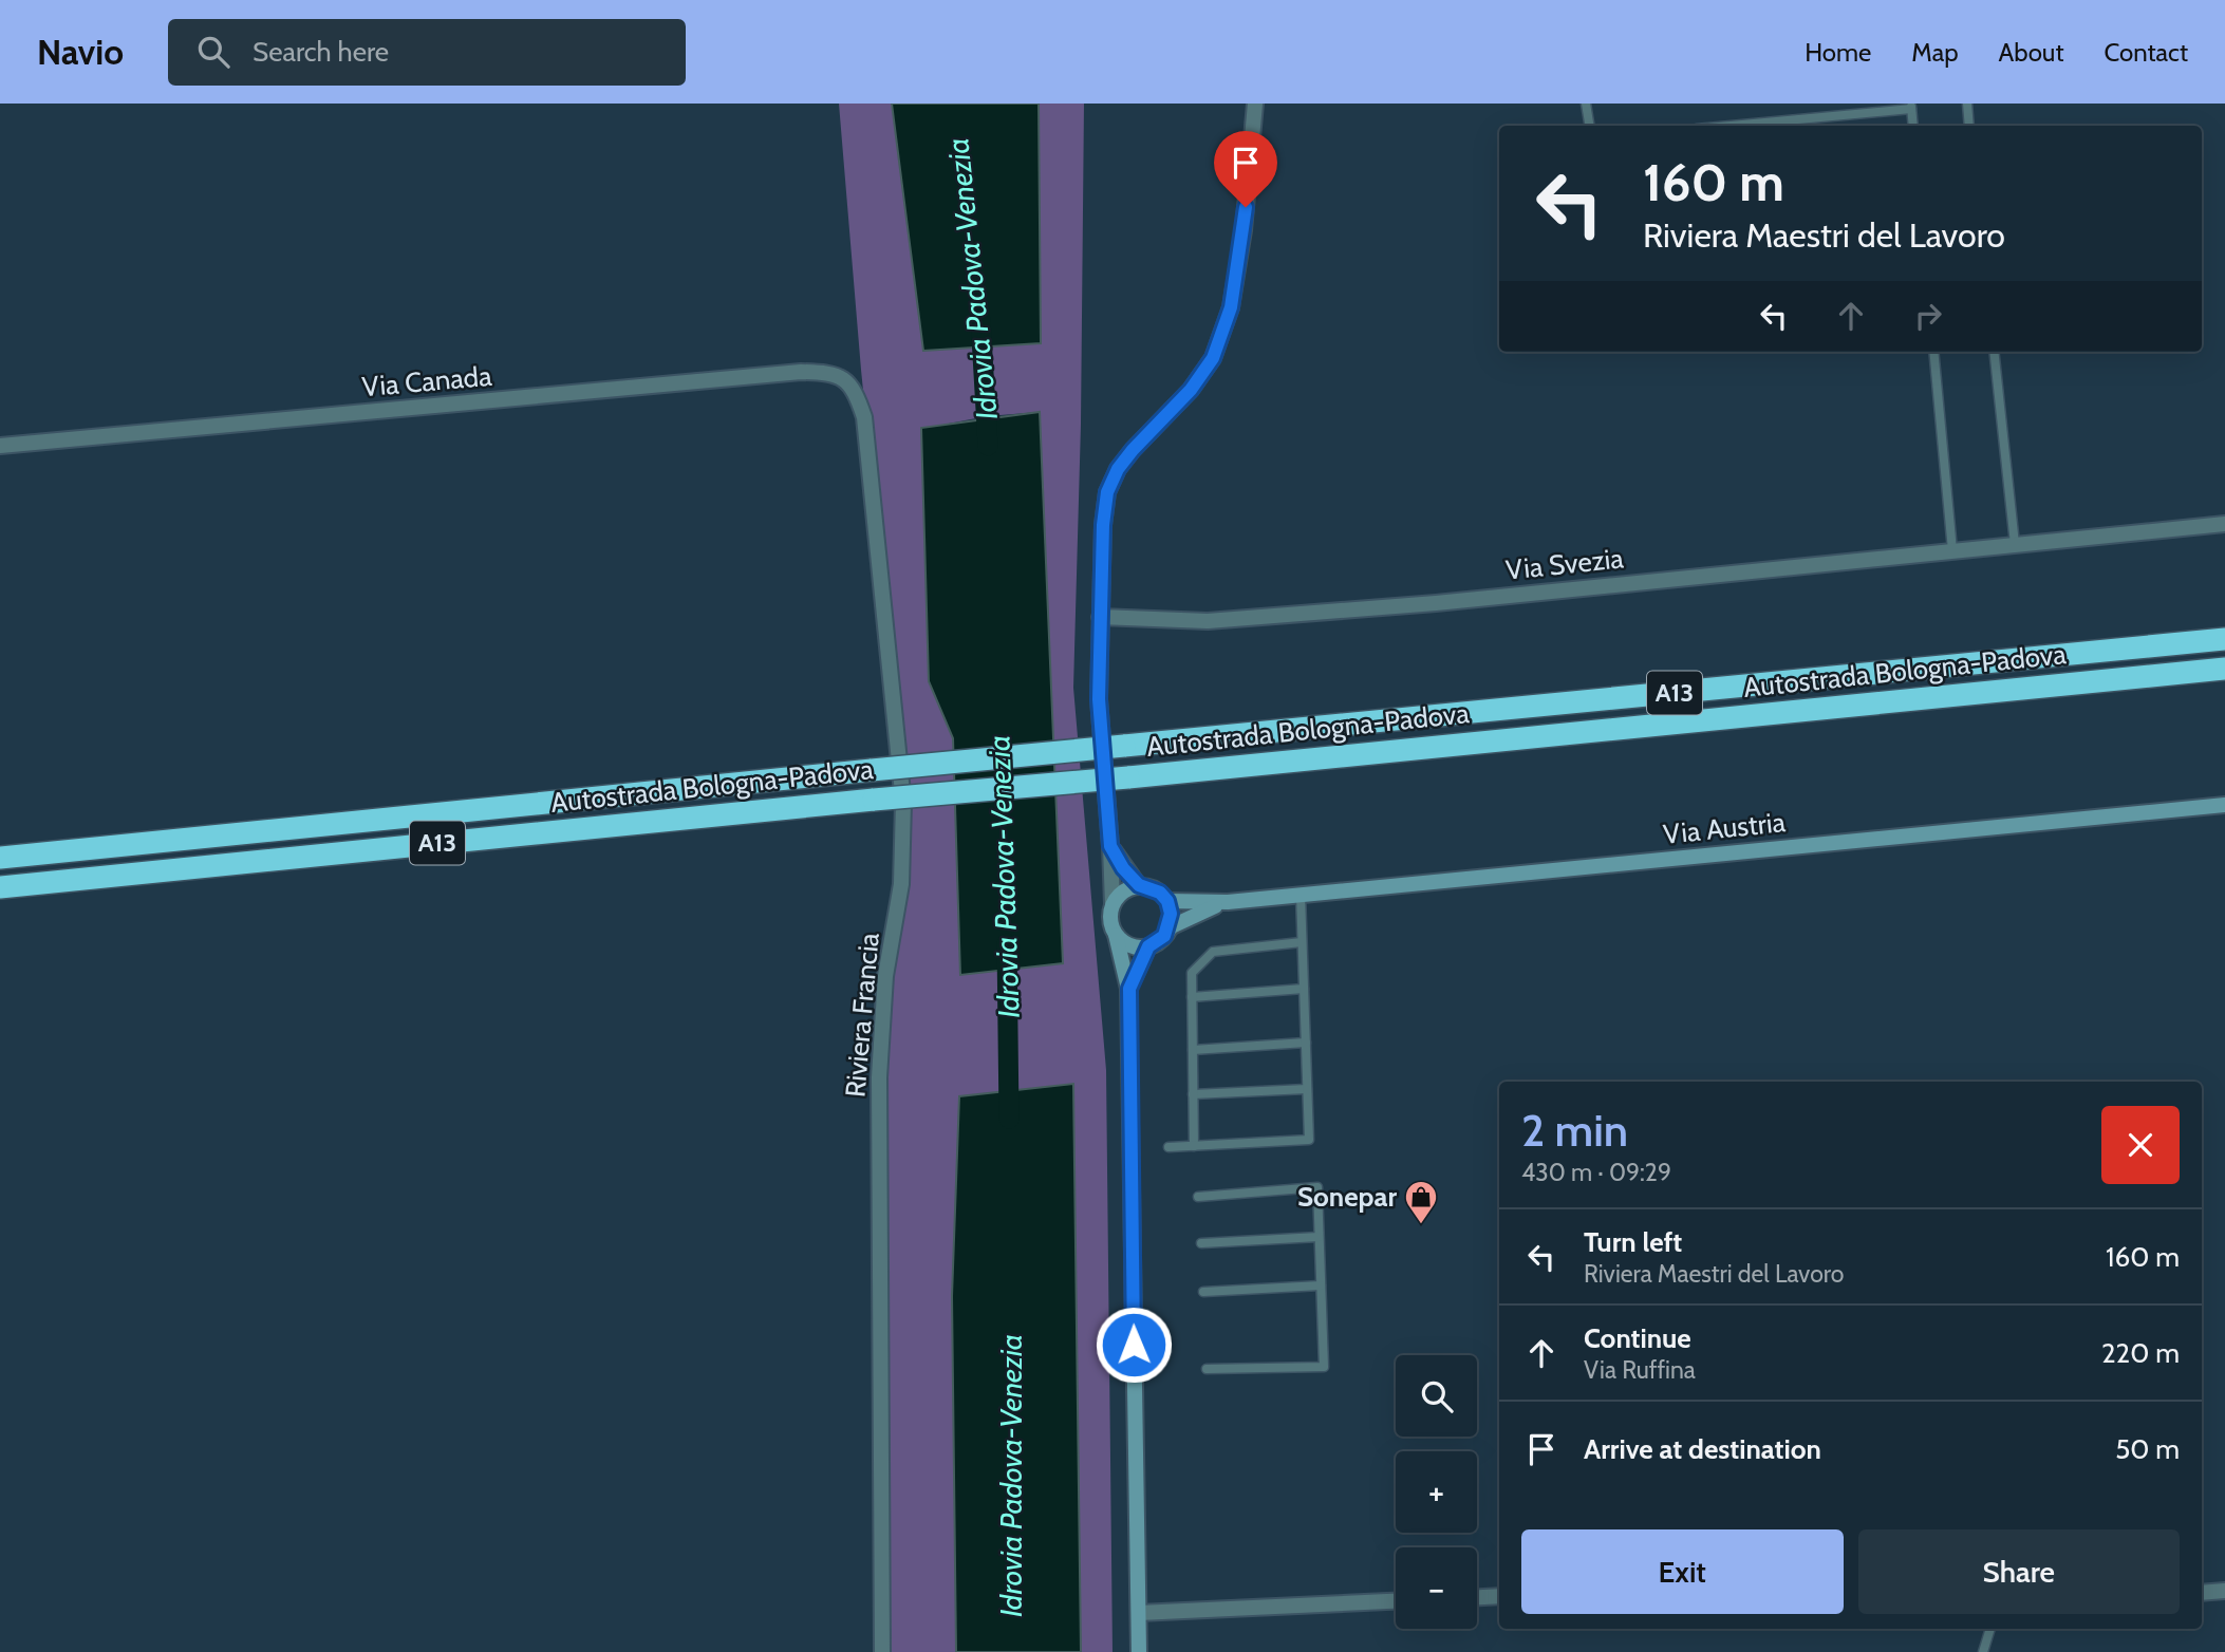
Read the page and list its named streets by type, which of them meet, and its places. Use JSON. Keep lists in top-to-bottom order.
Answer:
{
  "streets": {
    "highway": ["Autostrada Bologna-Padova", "A13"],
    "street": [
      "Via Canada",
      "Via Svezia",
      "Via Austria",
      "Riviera Francia"
    ]
  },
  "crossings": [
    ["Via Canada", "Riviera Francia"]
  ],
  "water": ["Idrovia Padova-Venezia"],
  "places": {
    "shop": ["Sonepar"]
  },
  "page": {
    "header": "Navio",
    "search": "Search here",
    "nav": [
      "Home",
      "Map",
      "About",
      "Contact"
    ],
    "turn": ["160 m", "Riviera Maestri del Lavoro"],
    "heading": ["2 min", "430 m · 09:29"],
    "list": [
      {
        "name": "Turn left",
        "note": "Riviera Maestri del Lavoro",
        "value": "160 m"
      },
      {
        "name": "Continue",
        "note": "Via Ruffina",
        "value": "220 m"
      },
      {
        "name": "Arrive at destination",
        "value": "50 m"
      }
    ],
    "map_buttons": ["+", "−"],
    "buttons": ["Exit", "Share"]
  }
}
